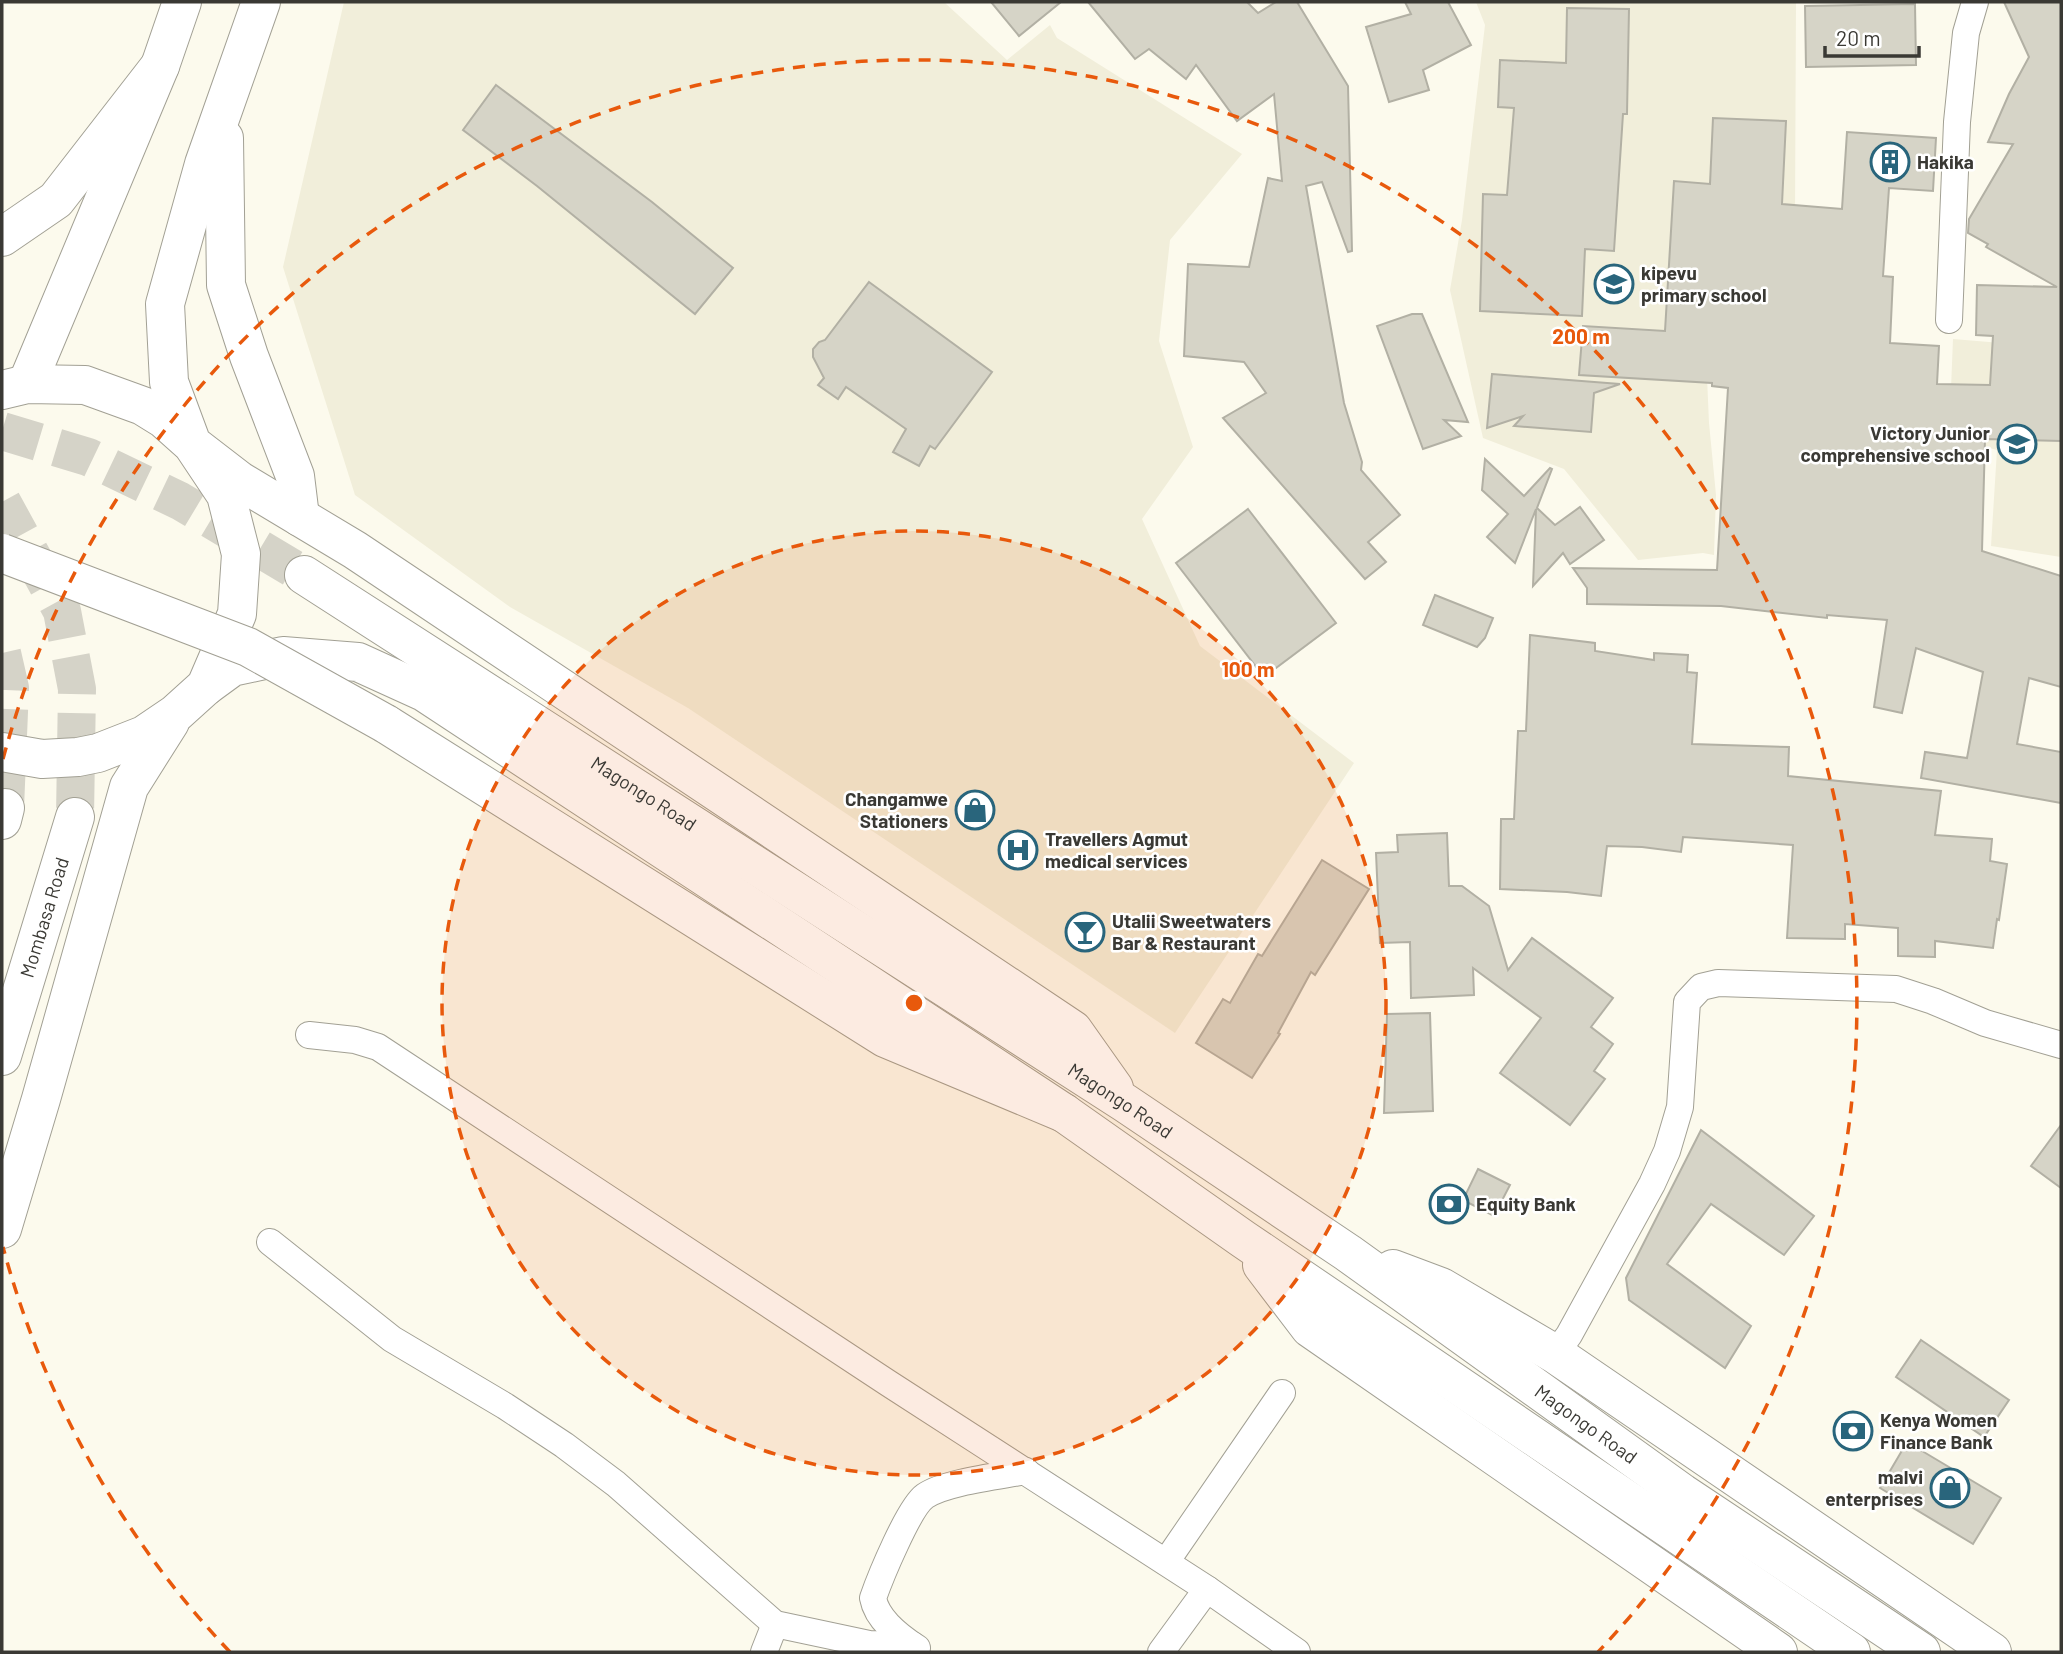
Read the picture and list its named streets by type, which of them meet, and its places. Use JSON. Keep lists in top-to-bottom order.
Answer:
{
  "streets": {
    "main road": ["Magongo Road", "Mombasa Road"]
  },
  "places": {
    "building": ["Hakika"],
    "school or university": ["kipevu primary school", "Victory Junior comprehensive school"],
    "shop": ["Changamwe Stationers", "malvi enterprises"],
    "hospital": ["Travellers Agmut medical services"],
    "bar": ["Utalii Sweetwaters Bar & Restaurant"],
    "bank": ["Equity Bank", "Kenya Women Finance Bank"]
  },
  "scale_bar": "20 m",
  "rings": ["200 m", "100 m"]
}
